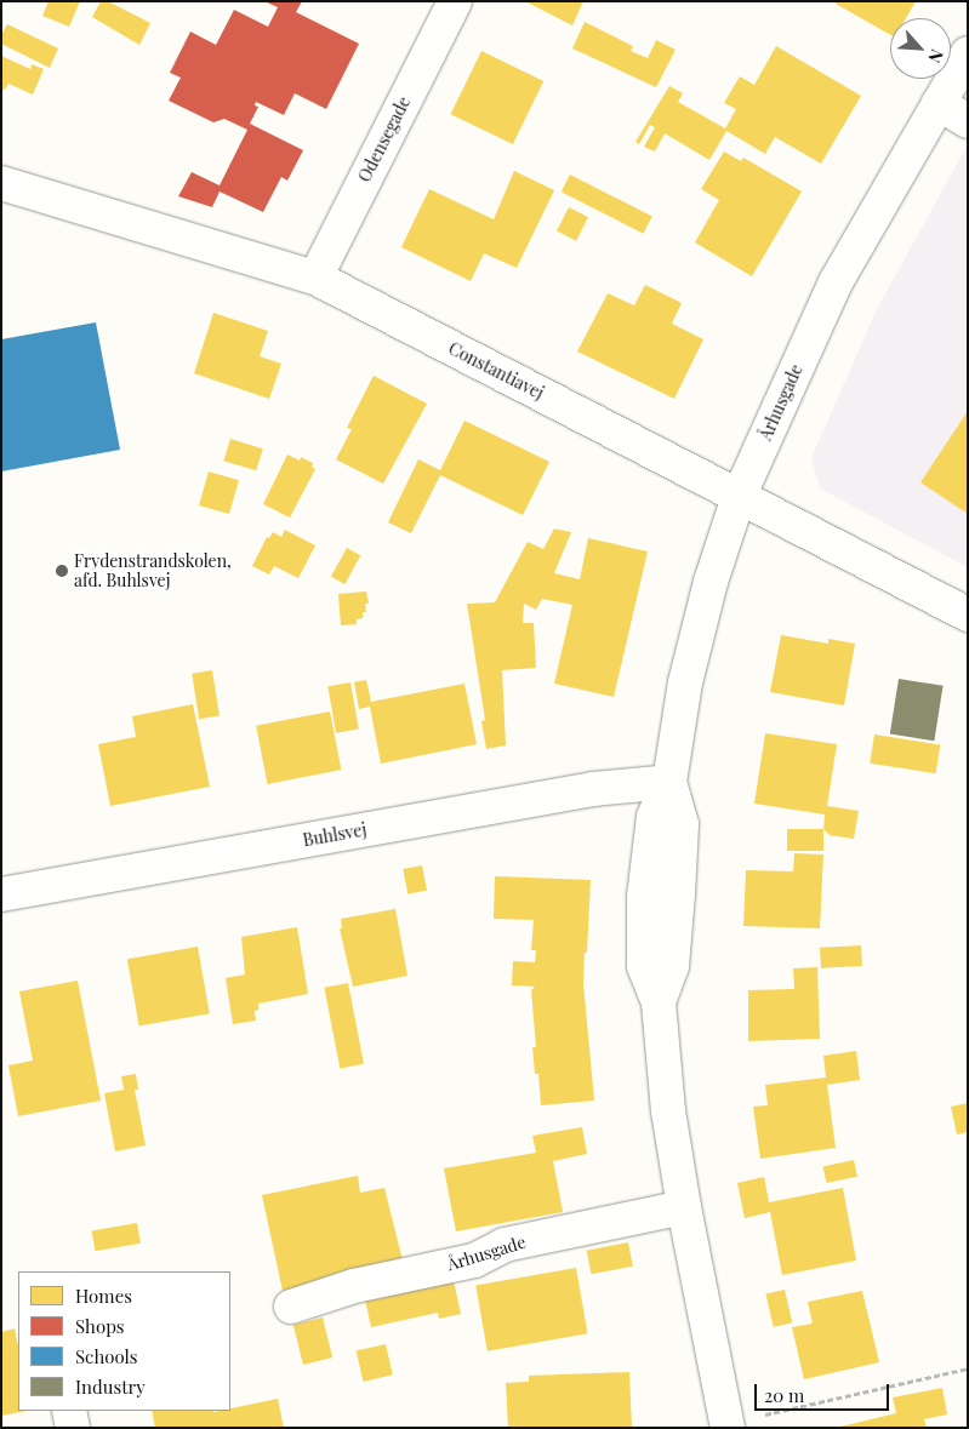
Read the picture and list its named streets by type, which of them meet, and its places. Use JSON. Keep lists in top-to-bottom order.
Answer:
{
  "streets": {
    "street": [
      "Odensegade",
      "Constantiavej",
      "Århusgade",
      "Buhlsvej"
    ]
  },
  "crossings": [
    ["Odensegade", "Constantiavej"],
    ["Constantiavej", "Århusgade"],
    ["Århusgade", "Buhlsvej"]
  ],
  "places": ["Frydenstrandskolen, afd. Buhlsvej"],
  "legend": [
    "Homes",
    "Shops",
    "Schools",
    "Industry"
  ],
  "scale_bar": "20 m",
  "north": "bottom right"
}
